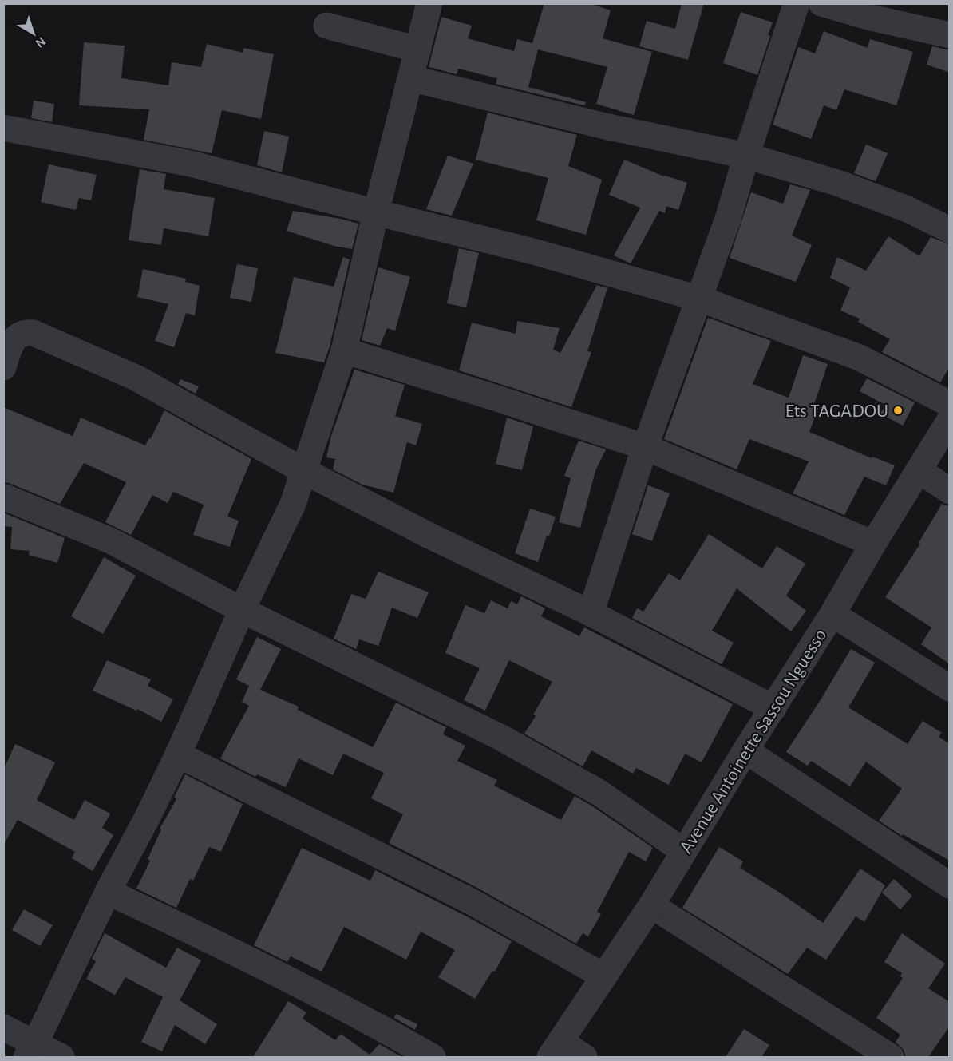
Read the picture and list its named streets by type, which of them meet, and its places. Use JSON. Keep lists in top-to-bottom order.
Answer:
{
  "streets": {
    "street": ["Avenue Antoinette Sassou Nguesso"]
  },
  "places": ["Ets TAGADOU"],
  "north": "bottom right"
}
